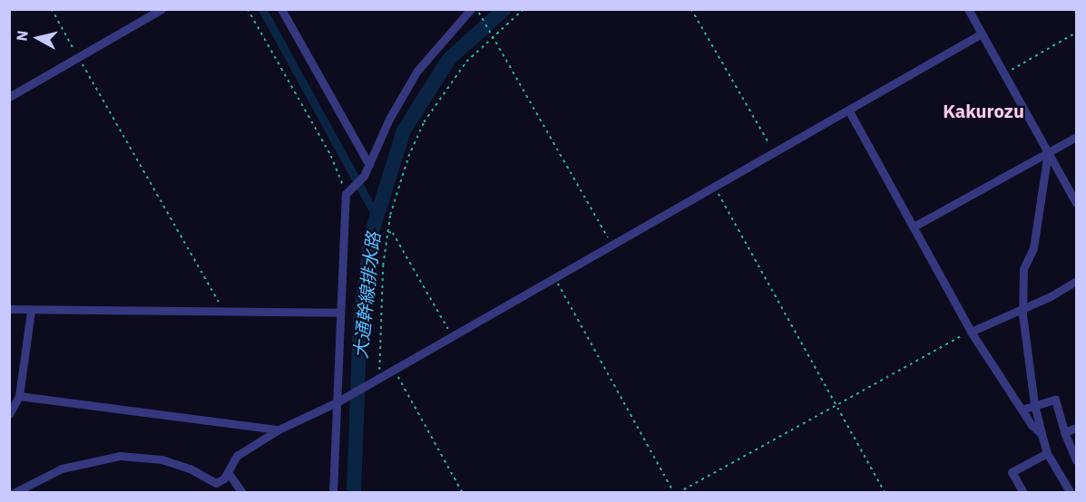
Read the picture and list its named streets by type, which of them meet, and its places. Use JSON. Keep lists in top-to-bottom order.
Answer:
{
  "districts": ["Kakurozu"],
  "water": ["大通幹線排水路"],
  "north": "left"
}
